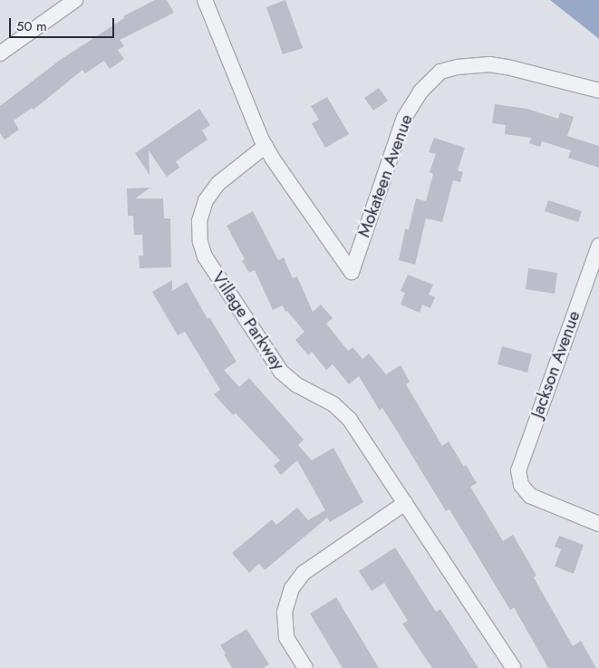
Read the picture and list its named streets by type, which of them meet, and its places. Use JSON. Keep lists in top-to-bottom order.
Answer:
{
  "streets": {
    "street": ["Mokateen Avenue", "Village Parkway", "Jackson Avenue"]
  },
  "crossings": [
    ["Mokateen Avenue", "Village Parkway"]
  ],
  "scale_bar": "50 m"
}
